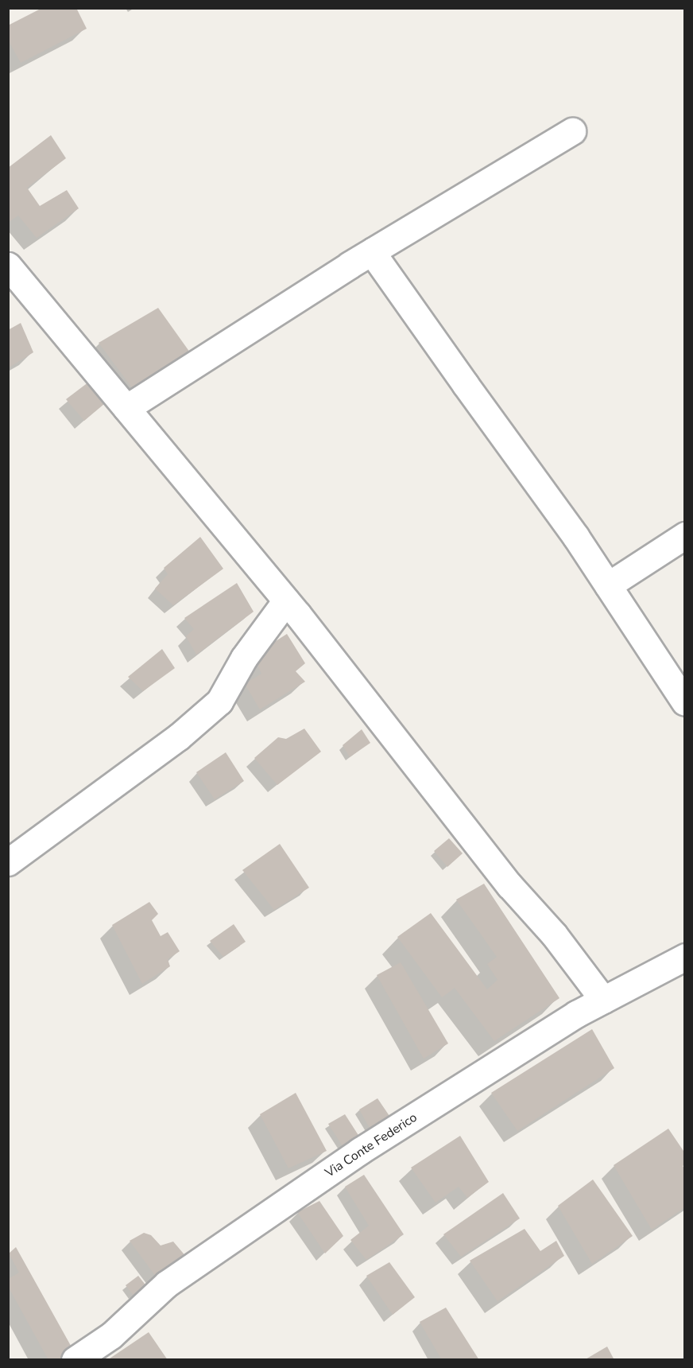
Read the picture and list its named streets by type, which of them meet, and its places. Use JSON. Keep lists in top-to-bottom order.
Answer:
{
  "streets": {
    "street": ["Via Conte Federico"]
  }
}
